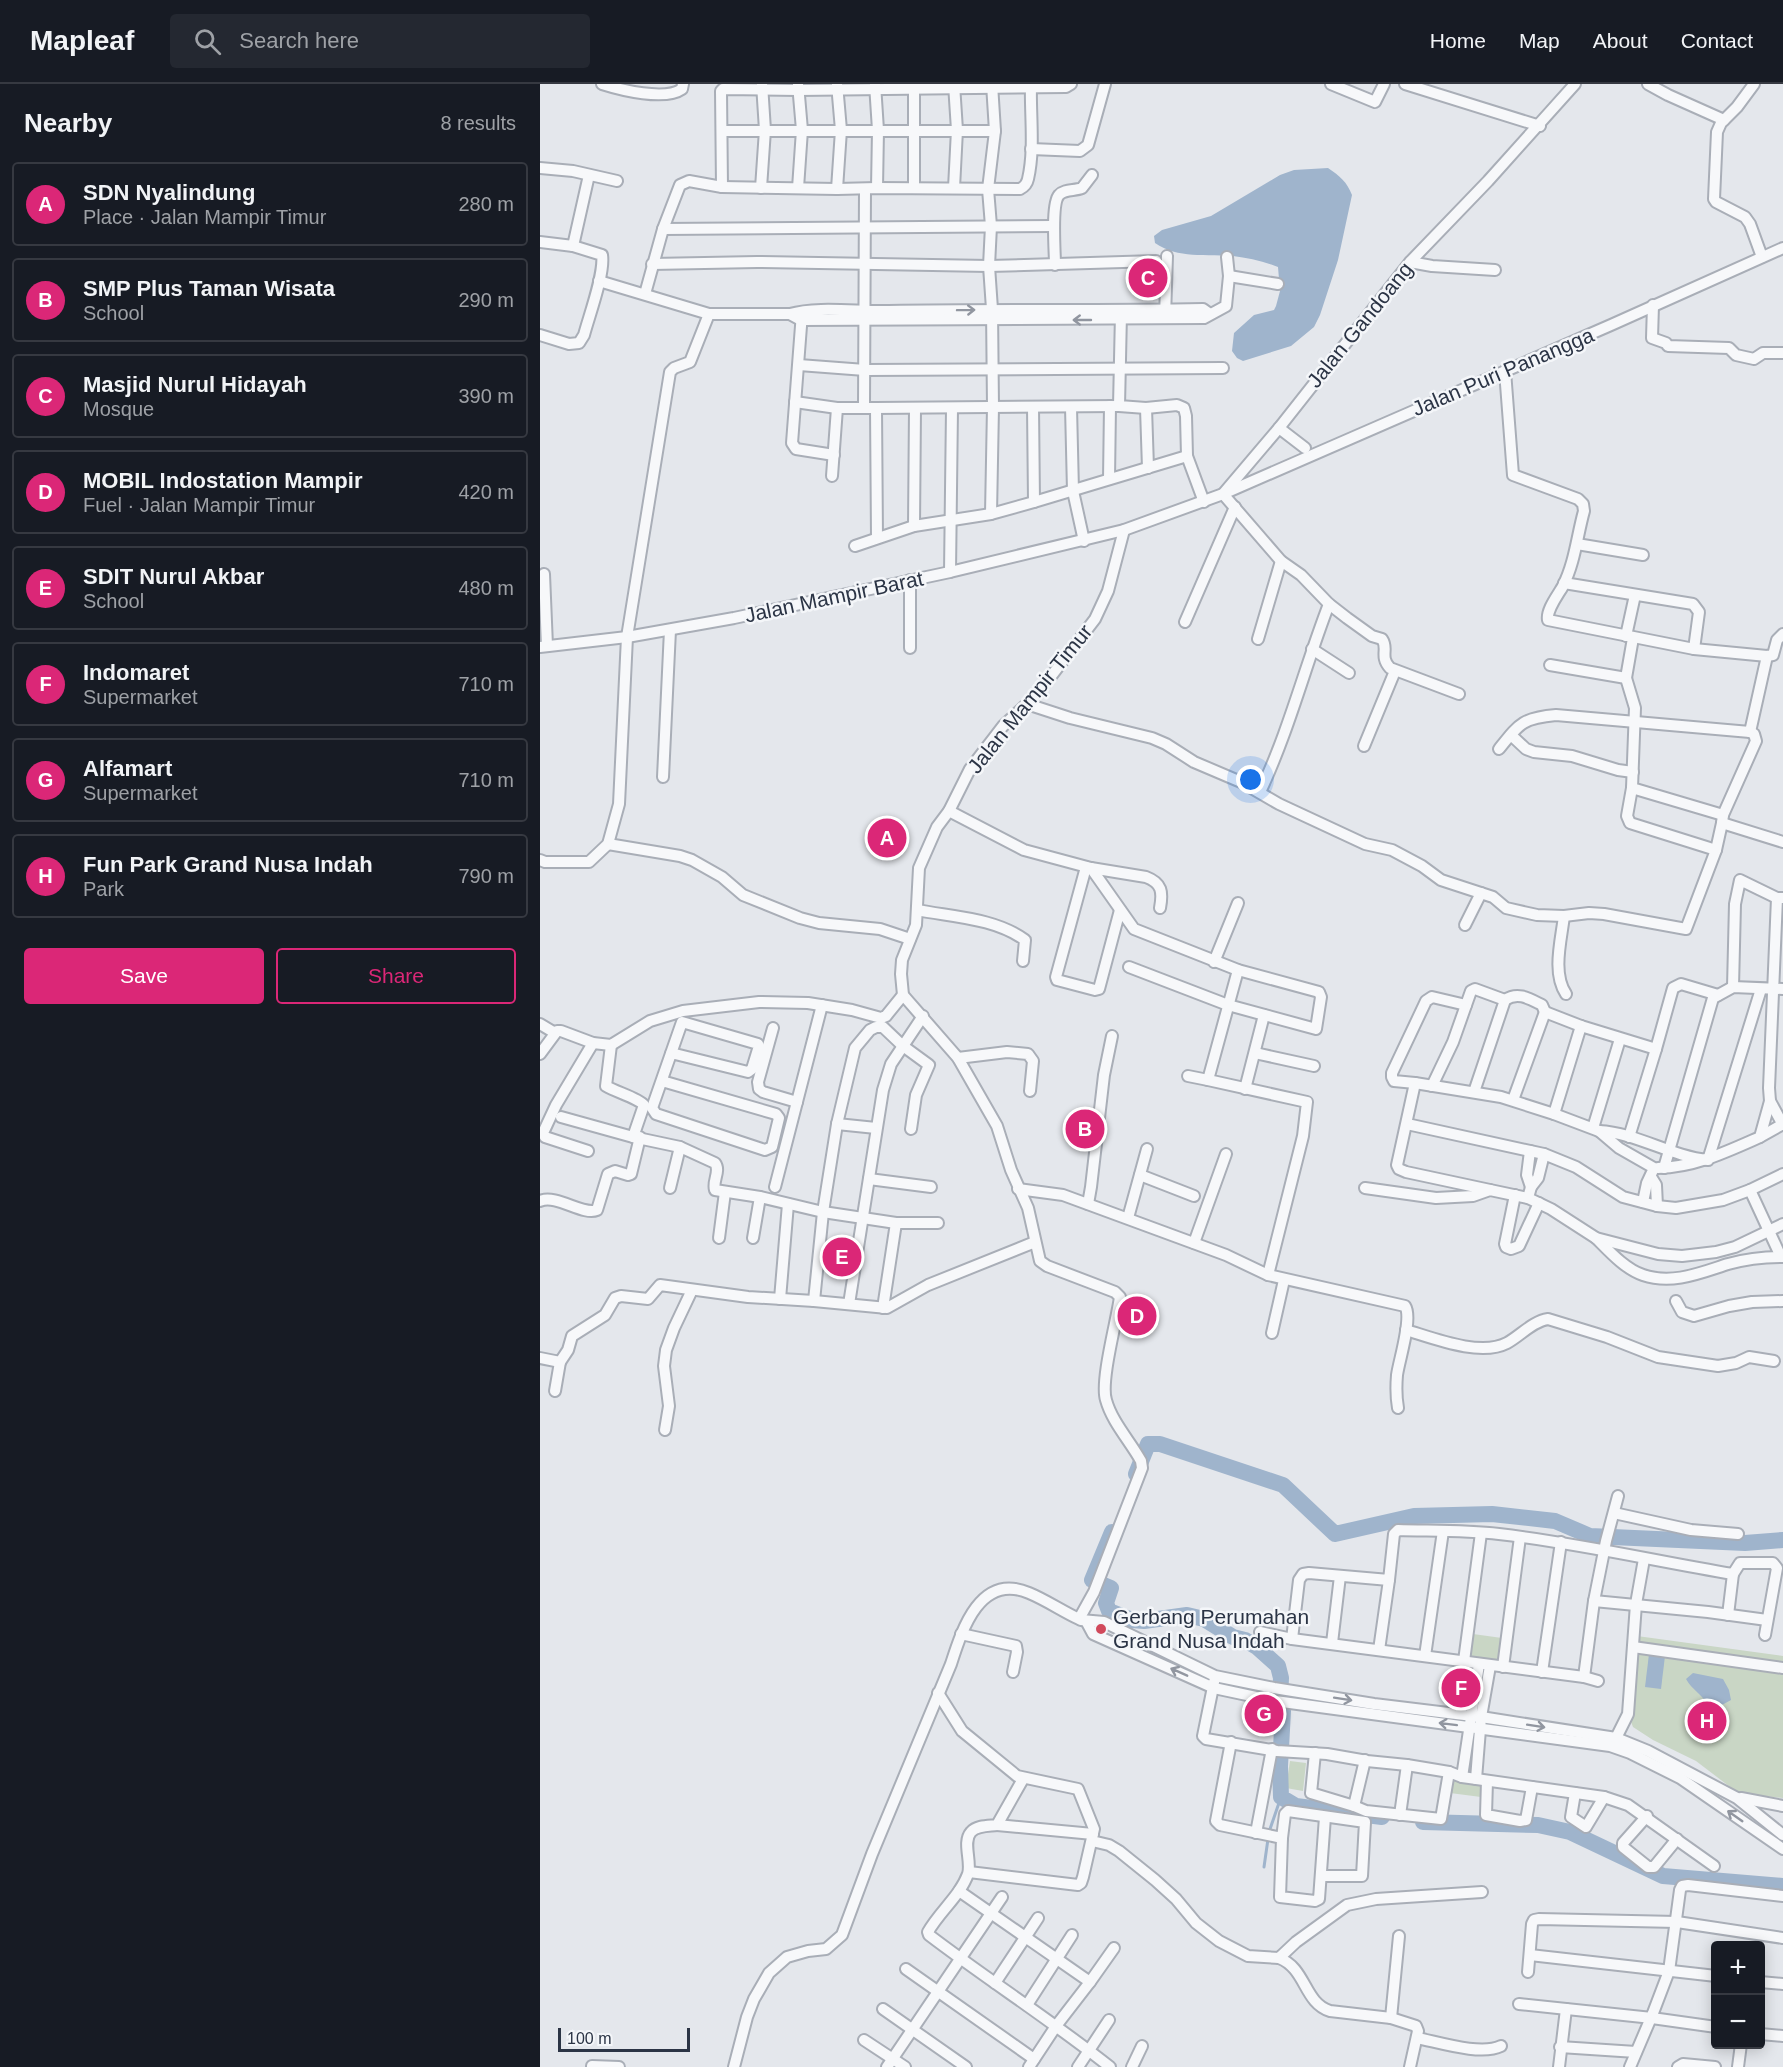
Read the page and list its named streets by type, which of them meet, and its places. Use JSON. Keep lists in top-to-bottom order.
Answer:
{
  "streets": {
    "street": [
      "Jalan Gandoang",
      "Jalan Puri Panangga",
      "Jalan Mampir Barat",
      "Jalan Mampir Timur"
    ]
  },
  "crossings": [
    ["Jalan Gandoang", "Jalan Puri Panangga"],
    ["Jalan Gandoang", "Jalan Mampir Barat"],
    ["Jalan Gandoang", "Jalan Mampir Timur"],
    ["Jalan Mampir Barat", "Jalan Mampir Timur"]
  ],
  "places": ["Gerbang Perumahan Grand Nusa Indah"],
  "scale_bar": "100 m",
  "page": {
    "header": "Mapleaf",
    "search": "Search here",
    "nav": [
      "Home",
      "Map",
      "About",
      "Contact"
    ],
    "heading": ["Nearby", "8 results"],
    "list": [
      {
        "mark": "A",
        "name": "SDN Nyalindung",
        "note": "Place · Jalan Mampir Timur",
        "value": "280 m"
      },
      {
        "mark": "B",
        "name": "SMP Plus Taman Wisata",
        "note": "School",
        "value": "290 m"
      },
      {
        "mark": "C",
        "name": "Masjid Nurul Hidayah",
        "note": "Mosque",
        "value": "390 m"
      },
      {
        "mark": "D",
        "name": "MOBIL Indostation Mampir",
        "note": "Fuel · Jalan Mampir Timur",
        "value": "420 m"
      },
      {
        "mark": "E",
        "name": "SDIT Nurul Akbar",
        "note": "School",
        "value": "480 m"
      },
      {
        "mark": "F",
        "name": "Indomaret",
        "note": "Supermarket",
        "value": "710 m"
      },
      {
        "mark": "G",
        "name": "Alfamart",
        "note": "Supermarket",
        "value": "710 m"
      },
      {
        "mark": "H",
        "name": "Fun Park Grand Nusa Indah",
        "note": "Park",
        "value": "790 m"
      }
    ],
    "pins": [
      "C",
      "A",
      "B",
      "E",
      "D",
      "F",
      "G",
      "H"
    ],
    "buttons": ["Save", "Share"],
    "map_buttons": ["+", "−"],
    "scale": "100 m"
  }
}
